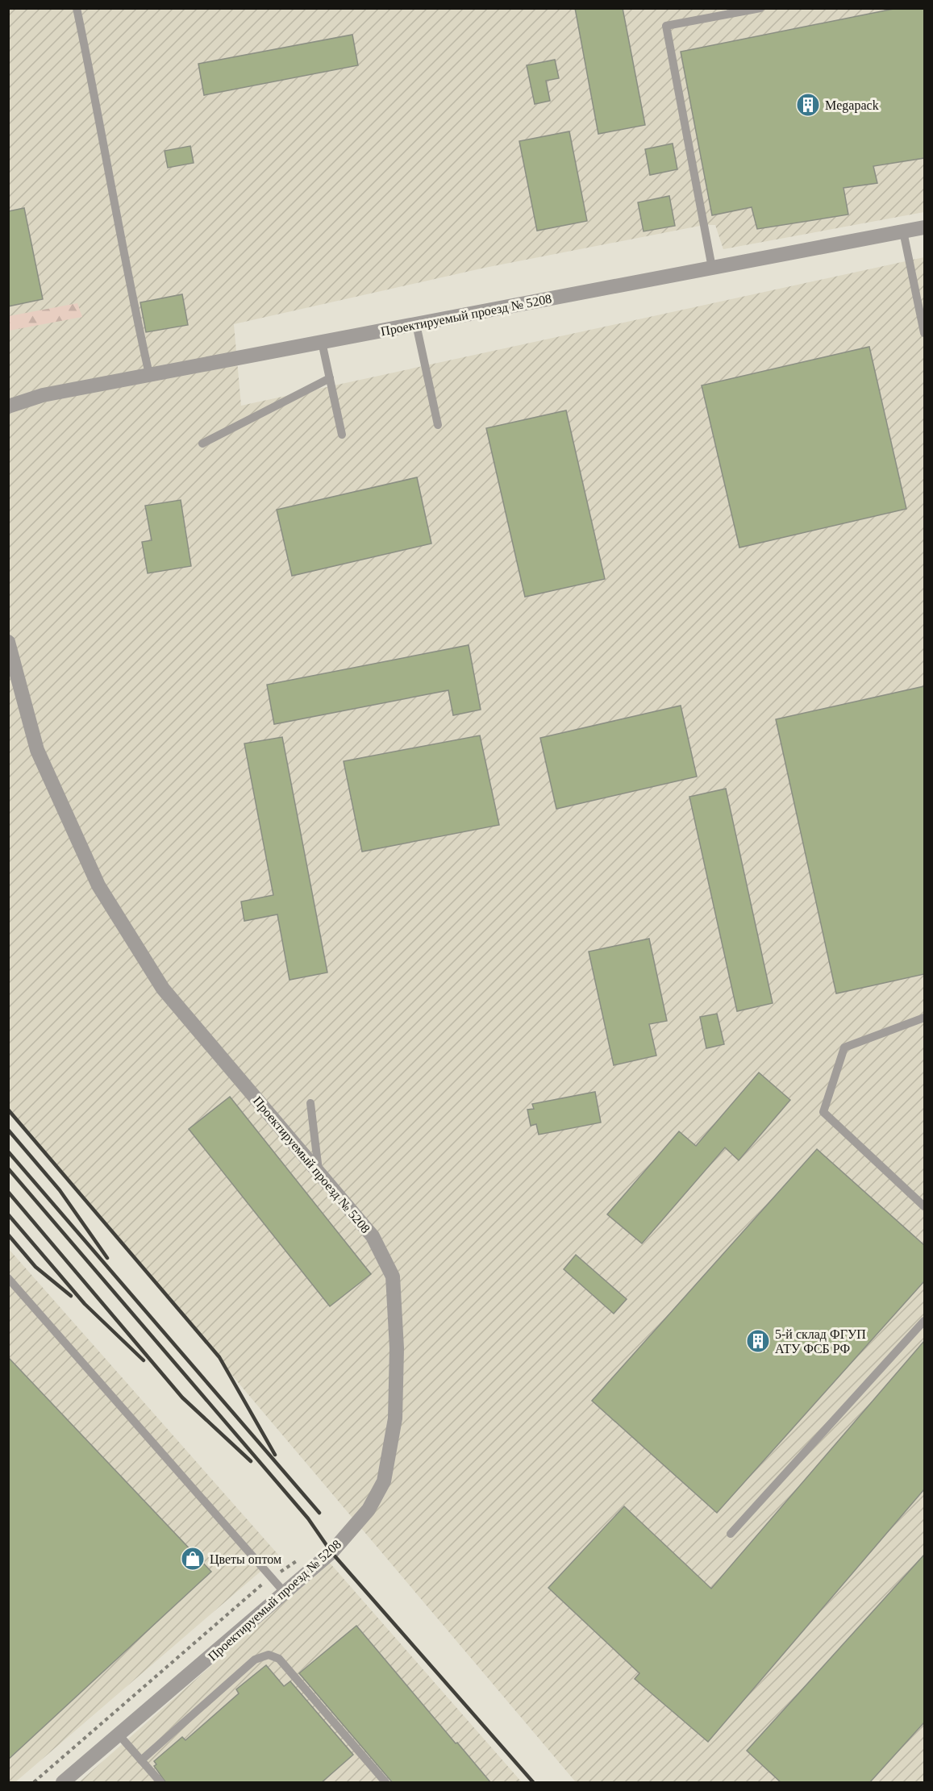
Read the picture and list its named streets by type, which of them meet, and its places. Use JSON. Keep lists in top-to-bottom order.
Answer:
{
  "streets": {
    "street": ["Проектируемый проезд № 5208"]
  },
  "places": {
    "building": ["Megapack", "5-й склад ФГУП АТУ ФСБ РФ"],
    "shop": ["Цветы оптом"]
  }
}
